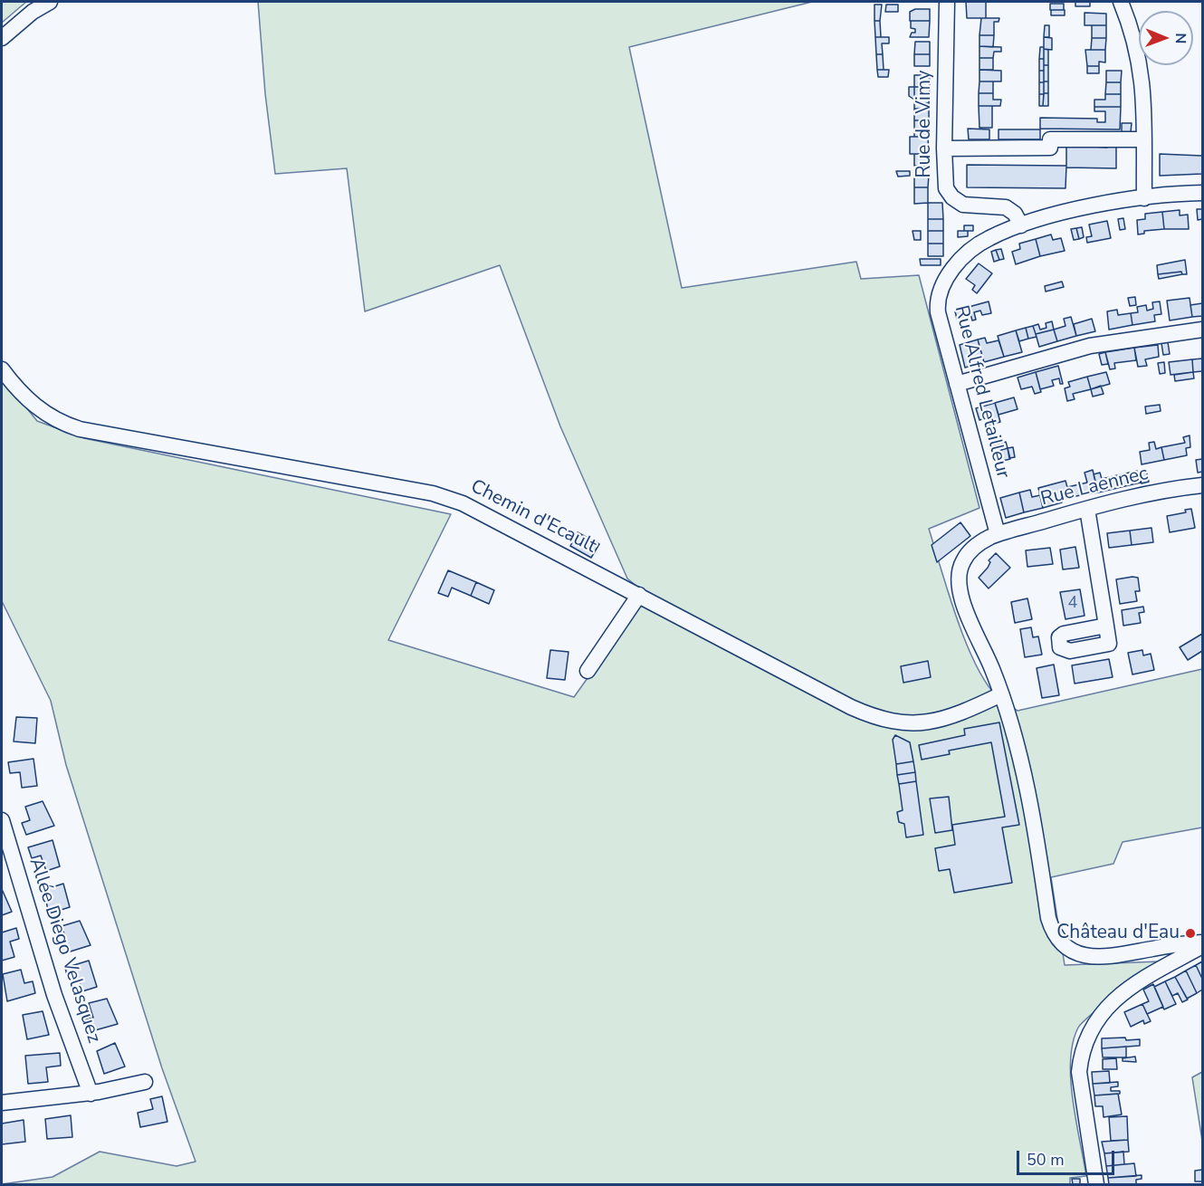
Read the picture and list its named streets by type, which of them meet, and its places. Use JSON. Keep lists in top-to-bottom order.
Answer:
{
  "streets": {
    "street": [
      "Rue de Vimy",
      "Rue Alfred Letailleur",
      "Rue Laennec",
      "Chemin d'Ecault",
      "Allée Diego Velasquez"
    ]
  },
  "crossings": [
    ["Rue de Vimy", "Rue Alfred Letailleur"],
    ["Rue Alfred Letailleur", "Rue Laennec"],
    ["Rue Laennec", "Chemin d'Ecault"]
  ],
  "places": ["Château d'Eau"],
  "house_numbers": ["4"],
  "scale_bar": "50 m",
  "north": "right"
}
